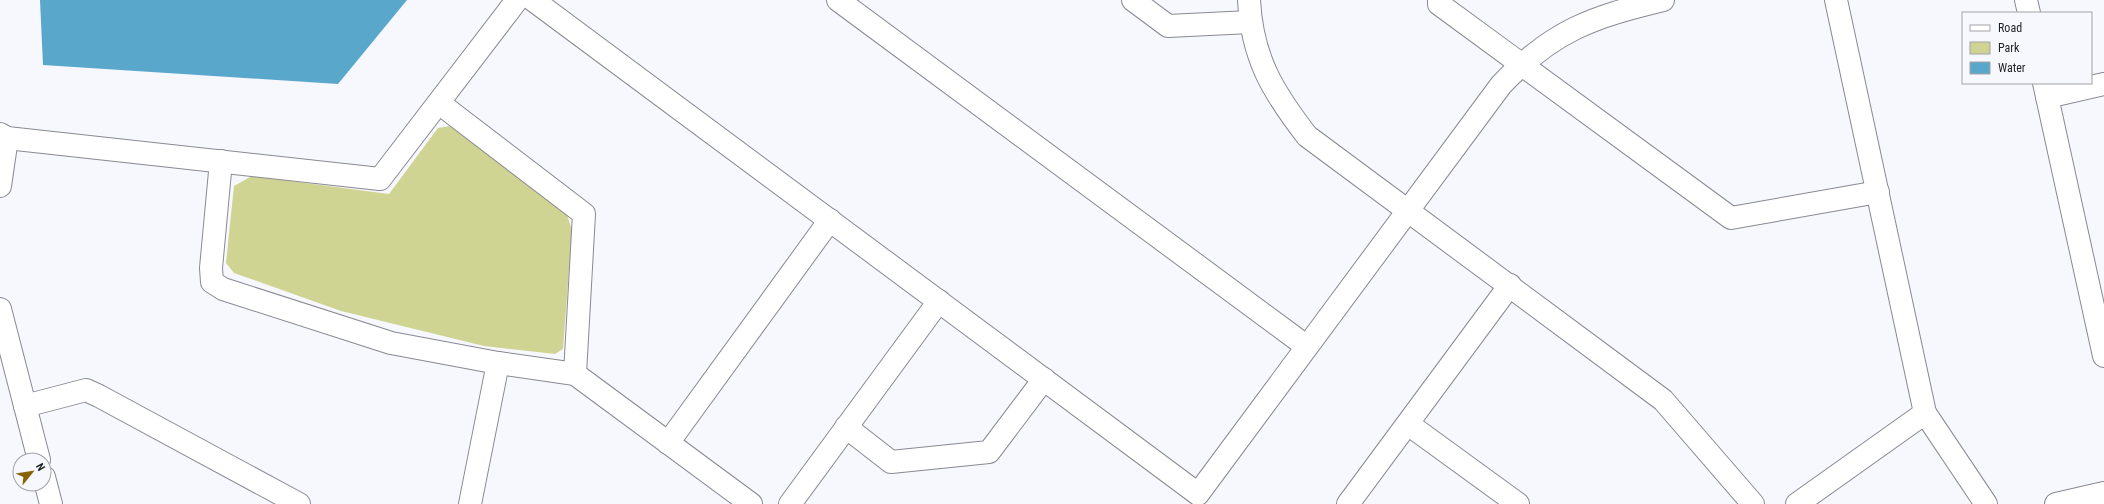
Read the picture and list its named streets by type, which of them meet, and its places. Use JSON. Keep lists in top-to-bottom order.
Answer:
{
  "legend": ["Road", "Park", "Water"],
  "north": "top right"
}
